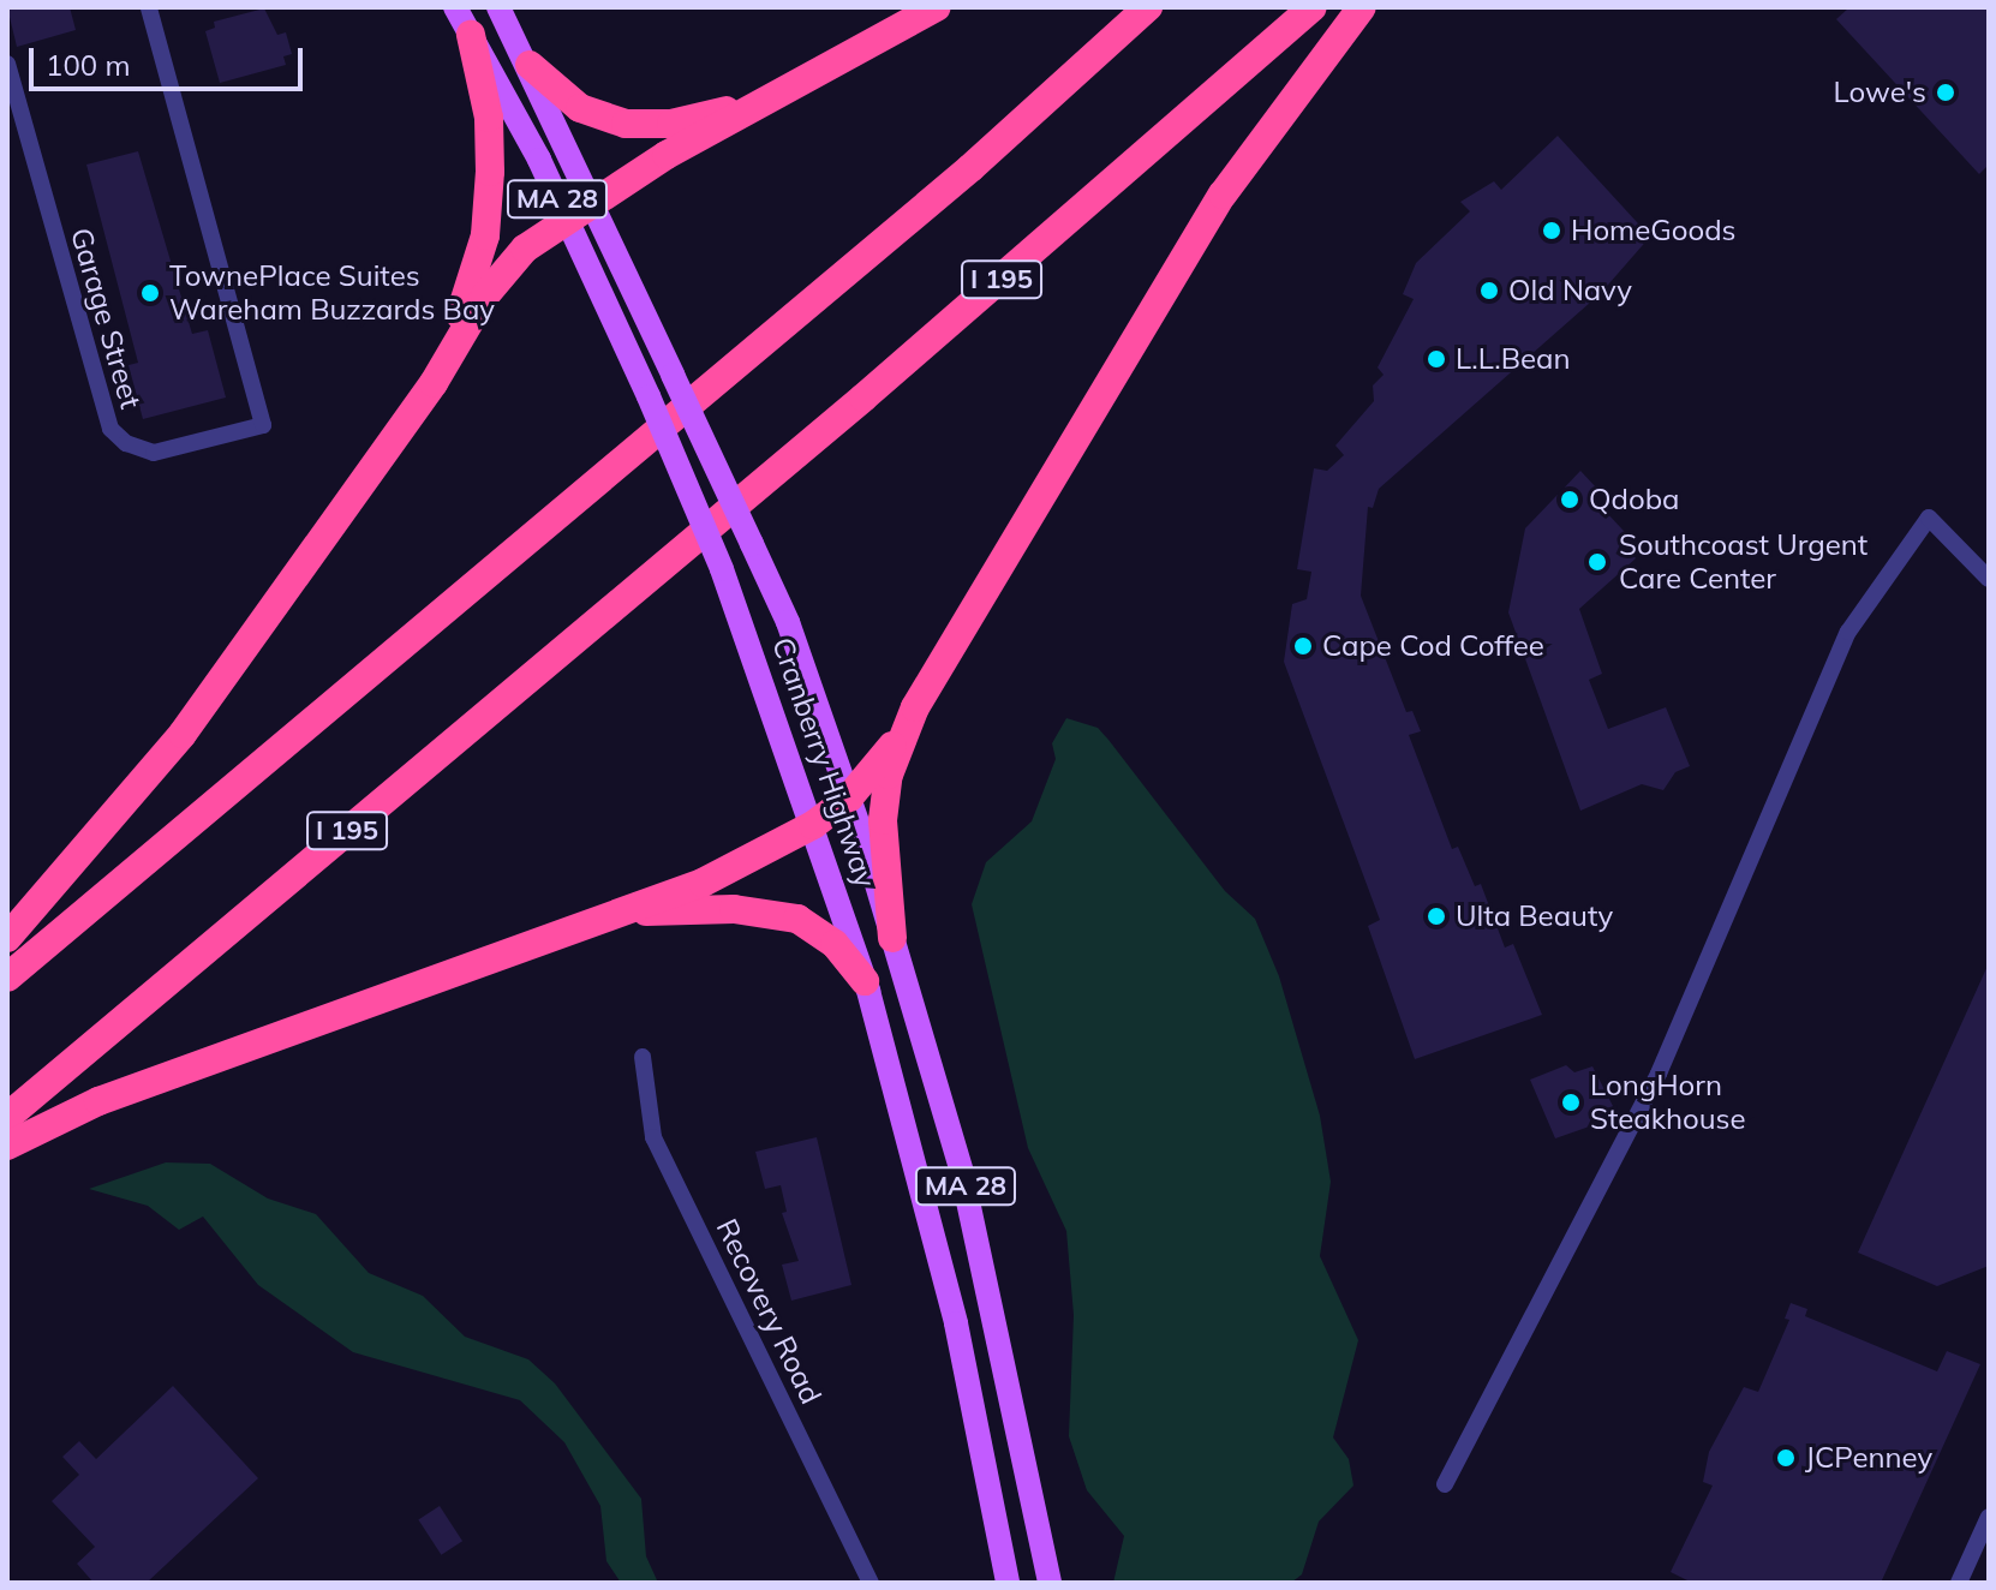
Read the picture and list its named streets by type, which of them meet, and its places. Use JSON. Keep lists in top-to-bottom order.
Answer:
{
  "streets": {
    "highway": ["I 195"],
    "main road": ["MA 28", "Cranberry Highway"],
    "street": ["Garage Street", "Recovery Road"]
  },
  "places": [
    "Lowe's",
    "HomeGoods",
    "Old Navy",
    "TownePlace Suites Wareham Buzzards Bay",
    "L.L.Bean",
    "Qdoba",
    "Southcoast Urgent Care Center",
    "Cape Cod Coffee",
    "Ulta Beauty",
    "LongHorn Steakhouse",
    "JCPenney"
  ],
  "scale_bar": "100 m"
}
